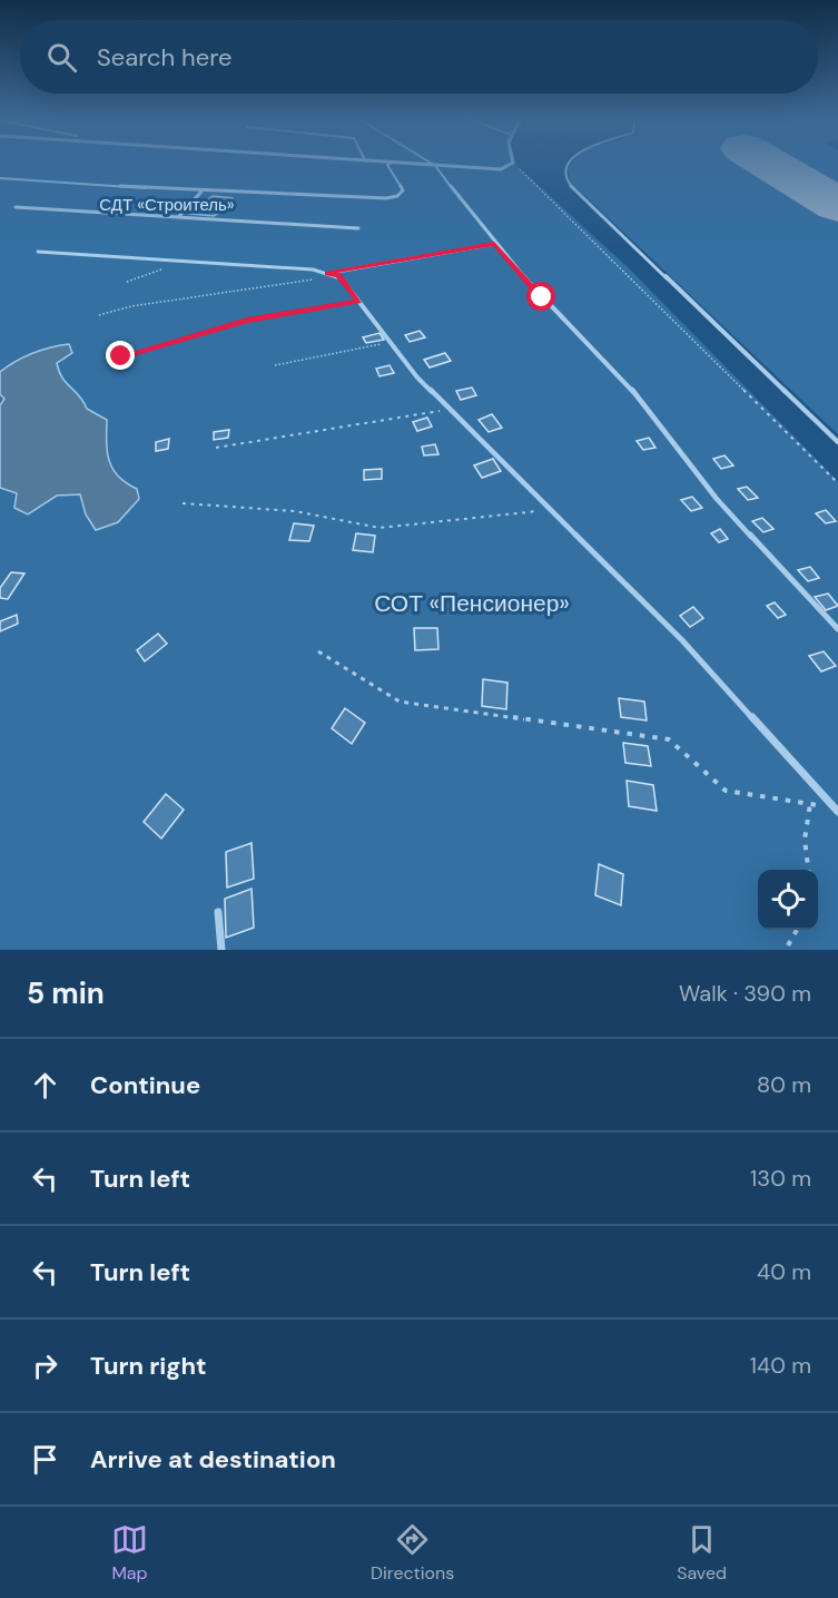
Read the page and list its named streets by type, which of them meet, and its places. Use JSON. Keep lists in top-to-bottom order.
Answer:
{
  "parks": ["СДТ «Строитель»", "СОТ «Пенсионер»"],
  "page": {
    "search": "Search here",
    "heading": ["5 min", "Walk · 390 m"],
    "list": [
      ["Continue", "80 m"],
      ["Turn left", "130 m"],
      ["Turn left", "40 m"],
      ["Turn right", "140 m"],
      "Arrive at destination"
    ],
    "nav": ["Map", "Directions", "Saved"]
  }
}
